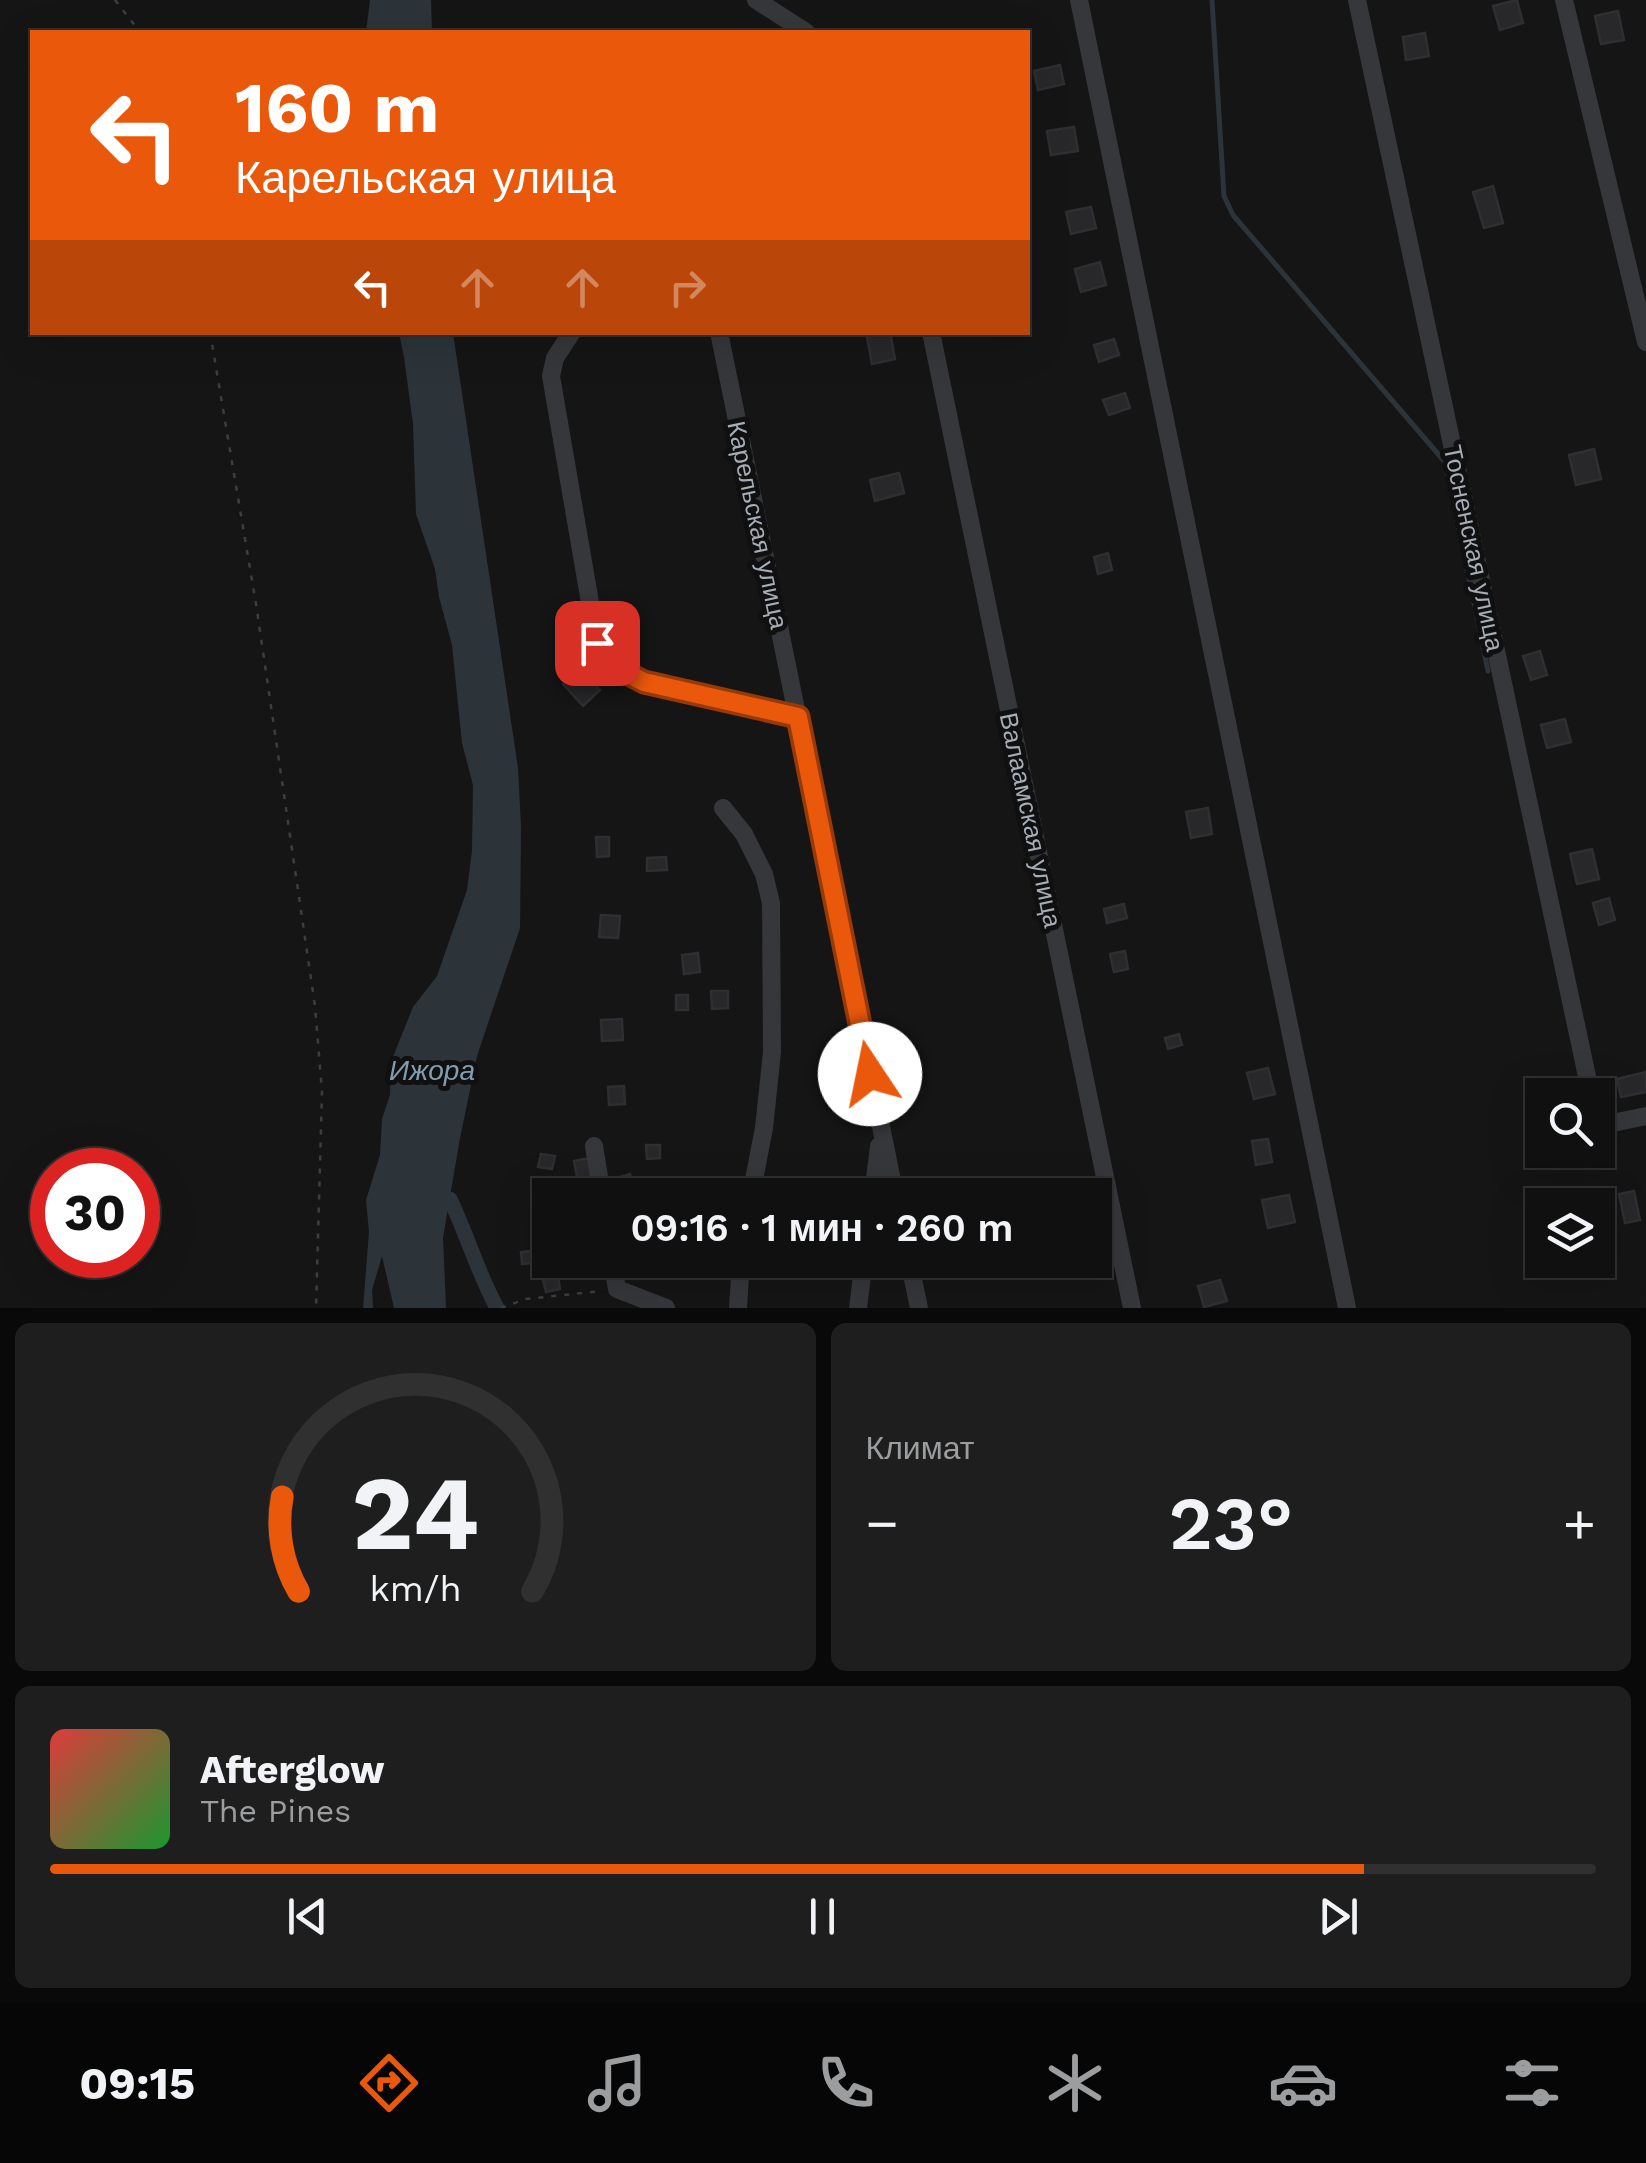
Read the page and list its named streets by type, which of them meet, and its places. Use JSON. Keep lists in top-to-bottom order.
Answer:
{
  "streets": {
    "street": ["Карельская улица", "Тосненская улица", "Валаамская улица"]
  },
  "water": ["Ижора"],
  "page": {
    "turn": ["160 m", "Карельская улица"],
    "limit": "30",
    "trip": "09:16 · 1 мин · 260 m",
    "tile": "Климат",
    "heat": ["−", "23°", "+"],
    "song": ["Afterglow", "The Pines"],
    "tabs": "09:15",
    "gauge": ["24", "km/h"]
  }
}
